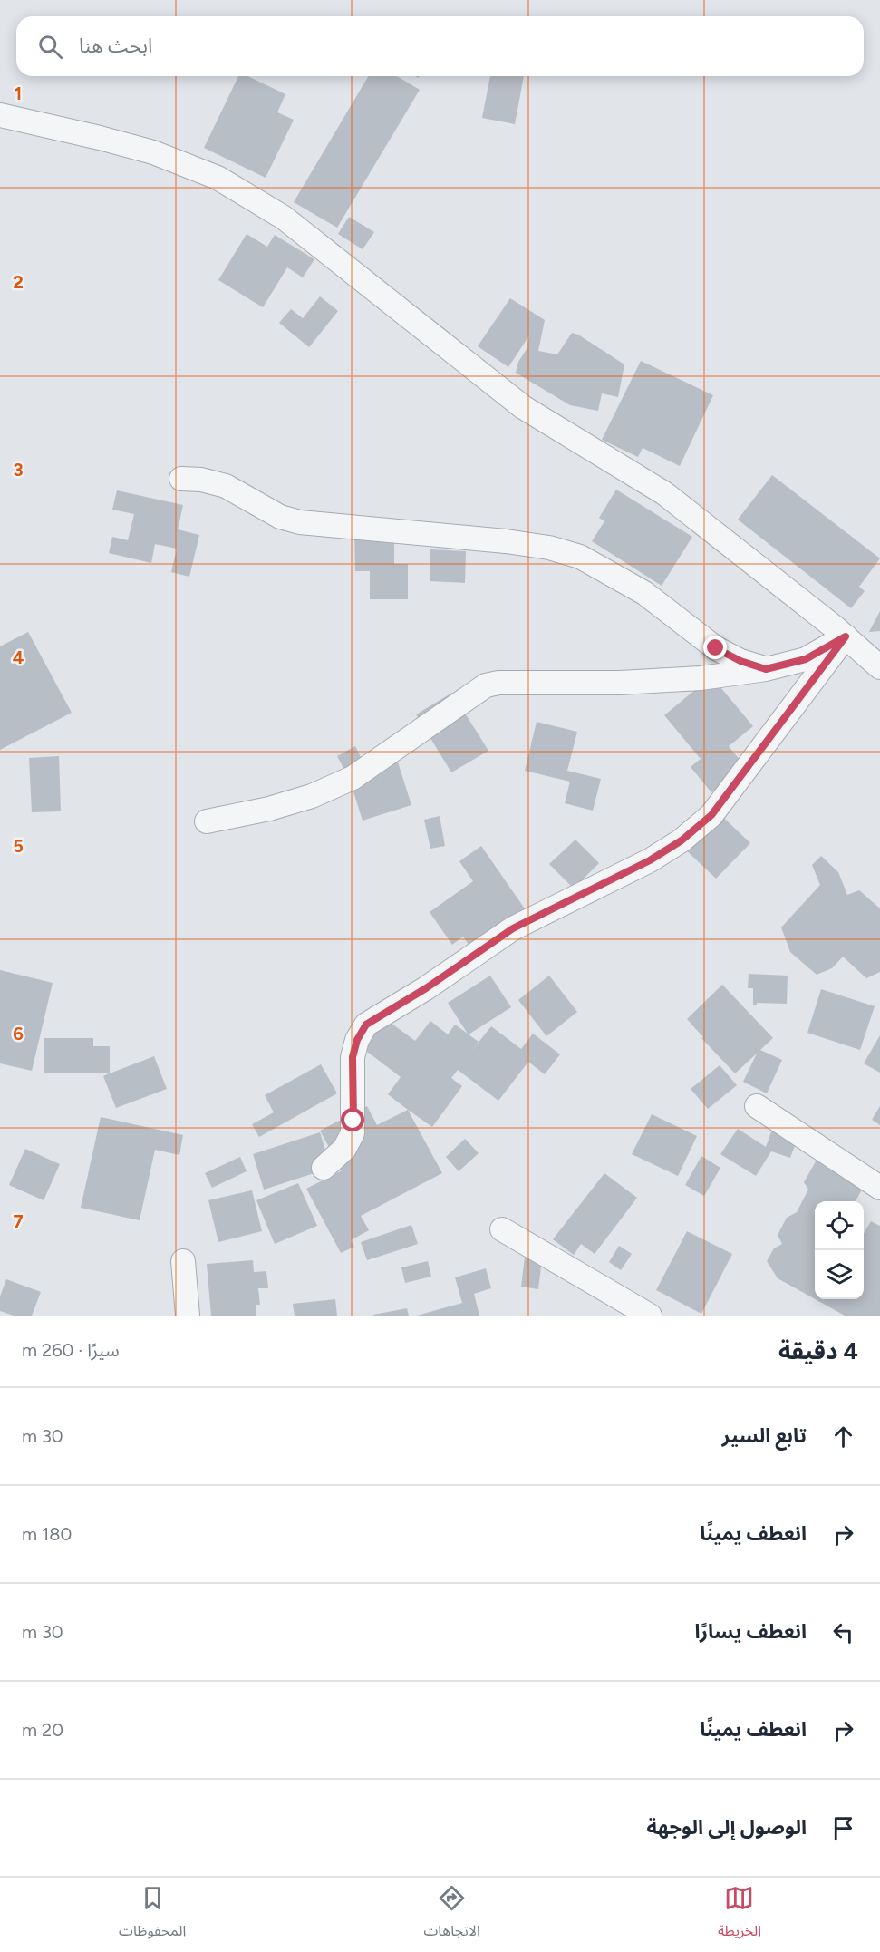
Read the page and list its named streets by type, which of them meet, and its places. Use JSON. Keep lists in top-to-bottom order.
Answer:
{
  "page": {
    "search": "ابحث هنا",
    "heading": ["4 دقيقة", "سيرًا · 260 m"],
    "list": [
      ["تابع السير", "30 m"],
      ["انعطف يمينًا", "180 m"],
      ["انعطف يسارًا", "30 m"],
      ["انعطف يمينًا", "20 m"],
      "الوصول إلى الوجهة"
    ],
    "nav": ["الخريطة", "الاتجاهات", "المحفوظات"]
  },
  "grid": {
    "rows": [
      "1",
      "2",
      "3",
      "4",
      "5",
      "6",
      "7"
    ]
  }
}
